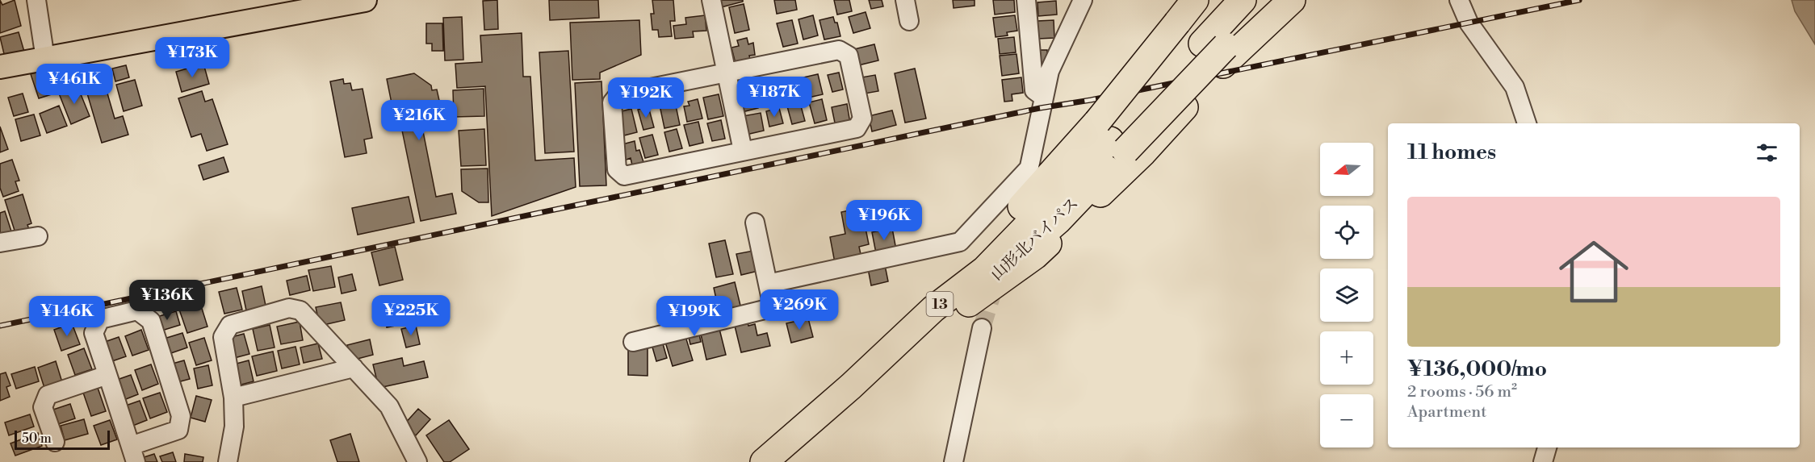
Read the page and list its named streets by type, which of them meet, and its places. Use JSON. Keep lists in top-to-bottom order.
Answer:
{
  "streets": {
    "highway": ["山形北バイパス", "13"]
  },
  "scale_bar": "50 m",
  "north": "left",
  "page": {
    "price": [
      "¥173K",
      "¥461K",
      "¥187K",
      "¥192K",
      "¥216K",
      "¥196K",
      "¥136K",
      "¥269K",
      "¥225K",
      "¥146K",
      "¥199K"
    ],
    "heading": "11 homes",
    "map_buttons": ["+", "−"],
    "list": [
      {
        "name": "¥136,000/mo",
        "note": "2 rooms · 56 m² · Apartment"
      }
    ],
    "scale": "50 m"
  }
}
